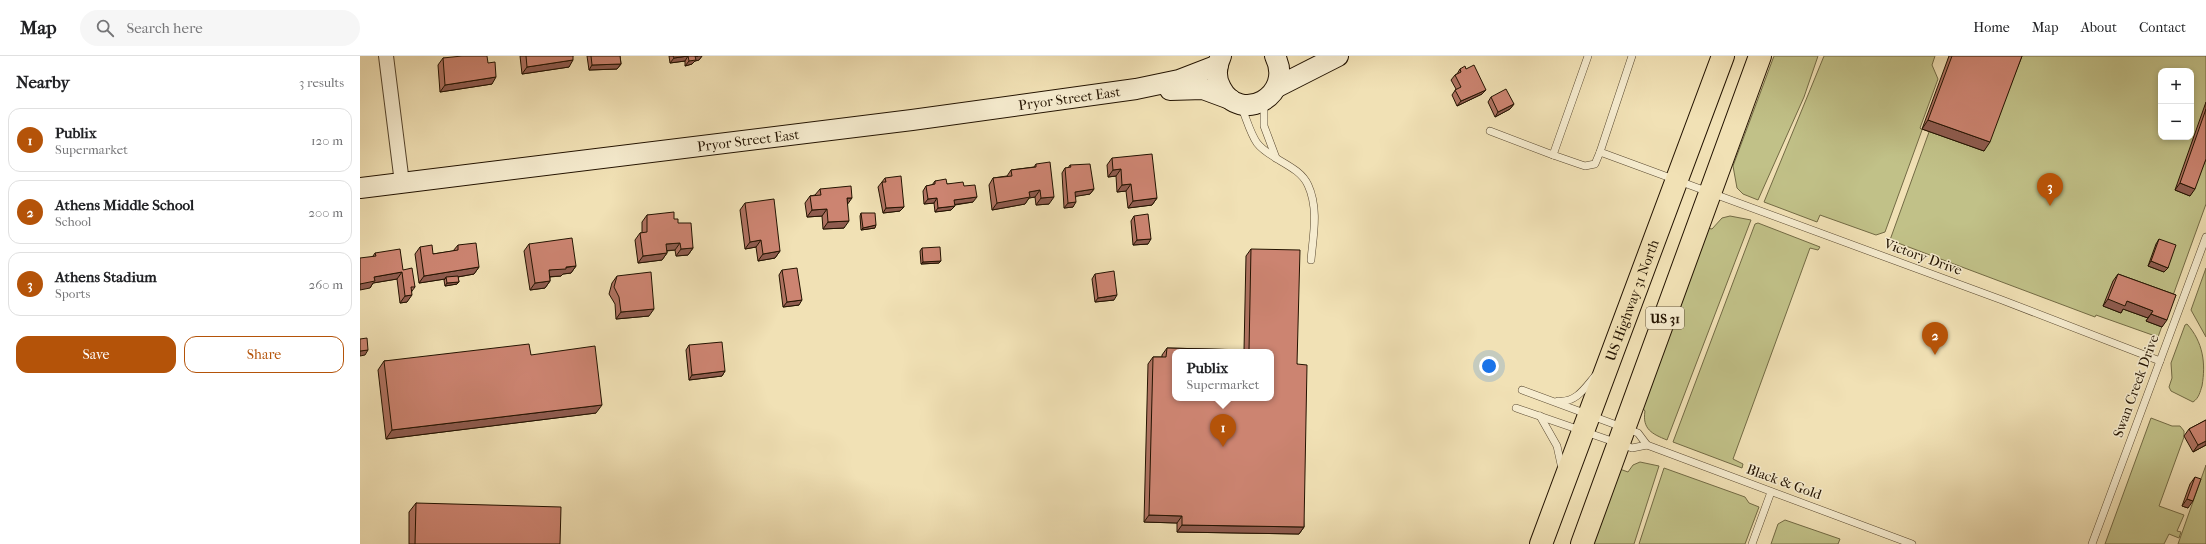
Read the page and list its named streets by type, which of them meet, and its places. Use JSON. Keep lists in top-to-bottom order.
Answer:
{
  "streets": {
    "main road": ["US Highway 31 North", "US 31"],
    "street": ["Pryor Street East"],
    "lane": ["Victory Drive", "Swan Creek Drive", "Black & Gold"]
  },
  "crossings": [
    ["Victory Drive", "US Highway 31 North"],
    ["Victory Drive", "US 31"],
    ["Victory Drive", "Swan Creek Drive"],
    ["US Highway 31 North", "Black & Gold"],
    ["US 31", "Black & Gold"]
  ],
  "page": {
    "header": "Map",
    "search": "Search here",
    "nav": [
      "Home",
      "Map",
      "About",
      "Contact"
    ],
    "heading": ["Nearby", "3 results"],
    "map_buttons": ["+", "−"],
    "list": [
      {
        "mark": "1",
        "name": "Publix",
        "note": "Supermarket",
        "value": "120 m"
      },
      {
        "mark": "2",
        "name": "Athens Middle School",
        "note": "School",
        "value": "200 m"
      },
      {
        "mark": "3",
        "name": "Athens Stadium",
        "note": "Sports",
        "value": "260 m"
      }
    ],
    "pins": ["3", "2", "1"],
    "buttons": ["Save", "Share"],
    "popup": ["Publix", "Supermarket"]
  }
}
